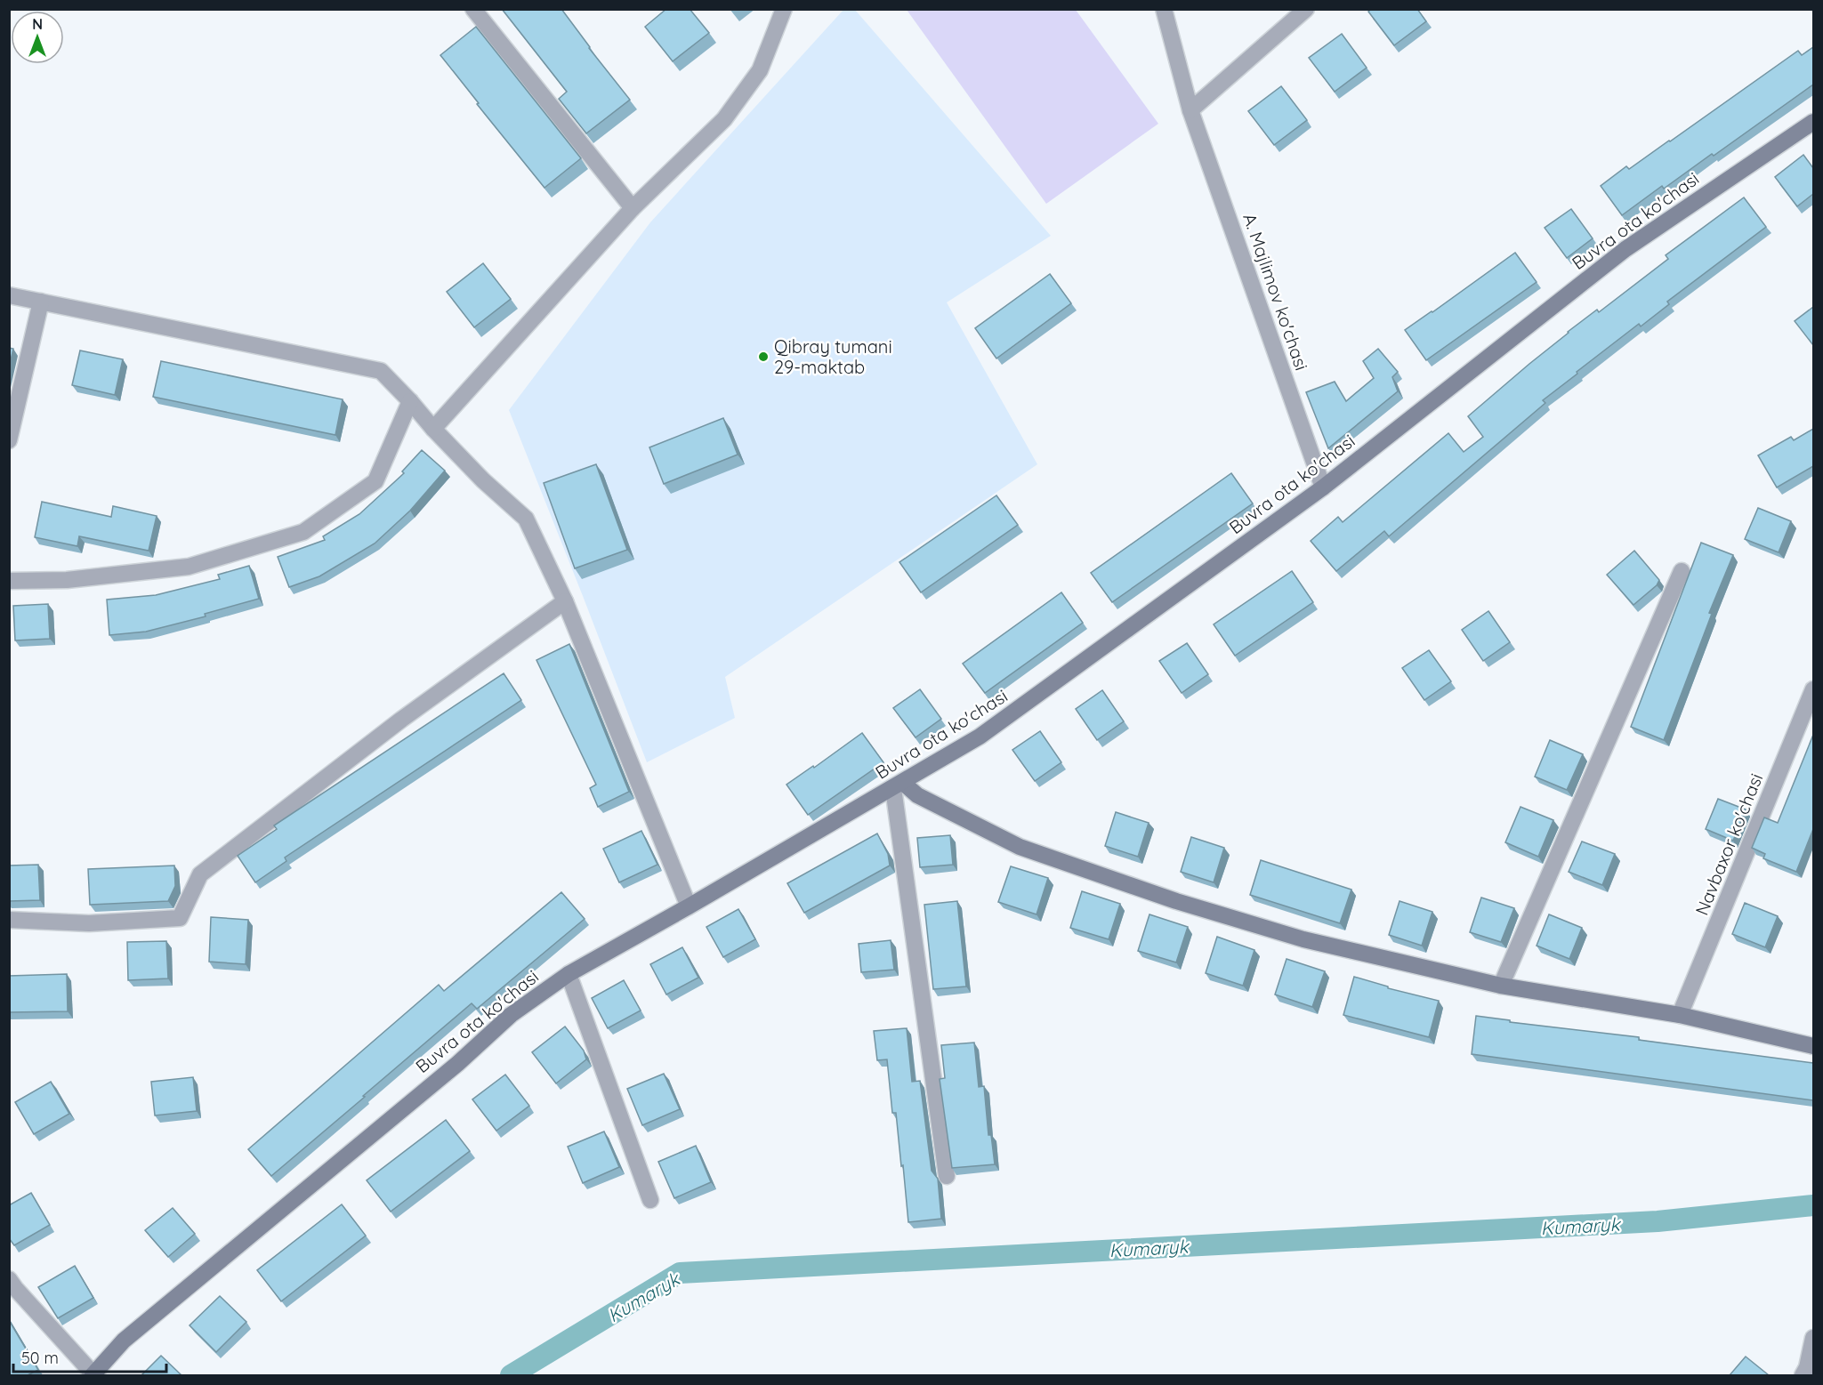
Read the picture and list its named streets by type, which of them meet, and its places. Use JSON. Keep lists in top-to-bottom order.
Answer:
{
  "streets": {
    "main road": ["Buvra ota ko'chasi"],
    "street": ["A. Majlimov ko'chasi", "Navbaxor ko'chasi"]
  },
  "crossings": [
    ["Buvra ota ko'chasi", "A. Majlimov ko'chasi"]
  ],
  "water": ["Kumaryk"],
  "places": ["Qibray tumani 29-maktab"],
  "scale_bar": "50 m",
  "north": "top"
}
